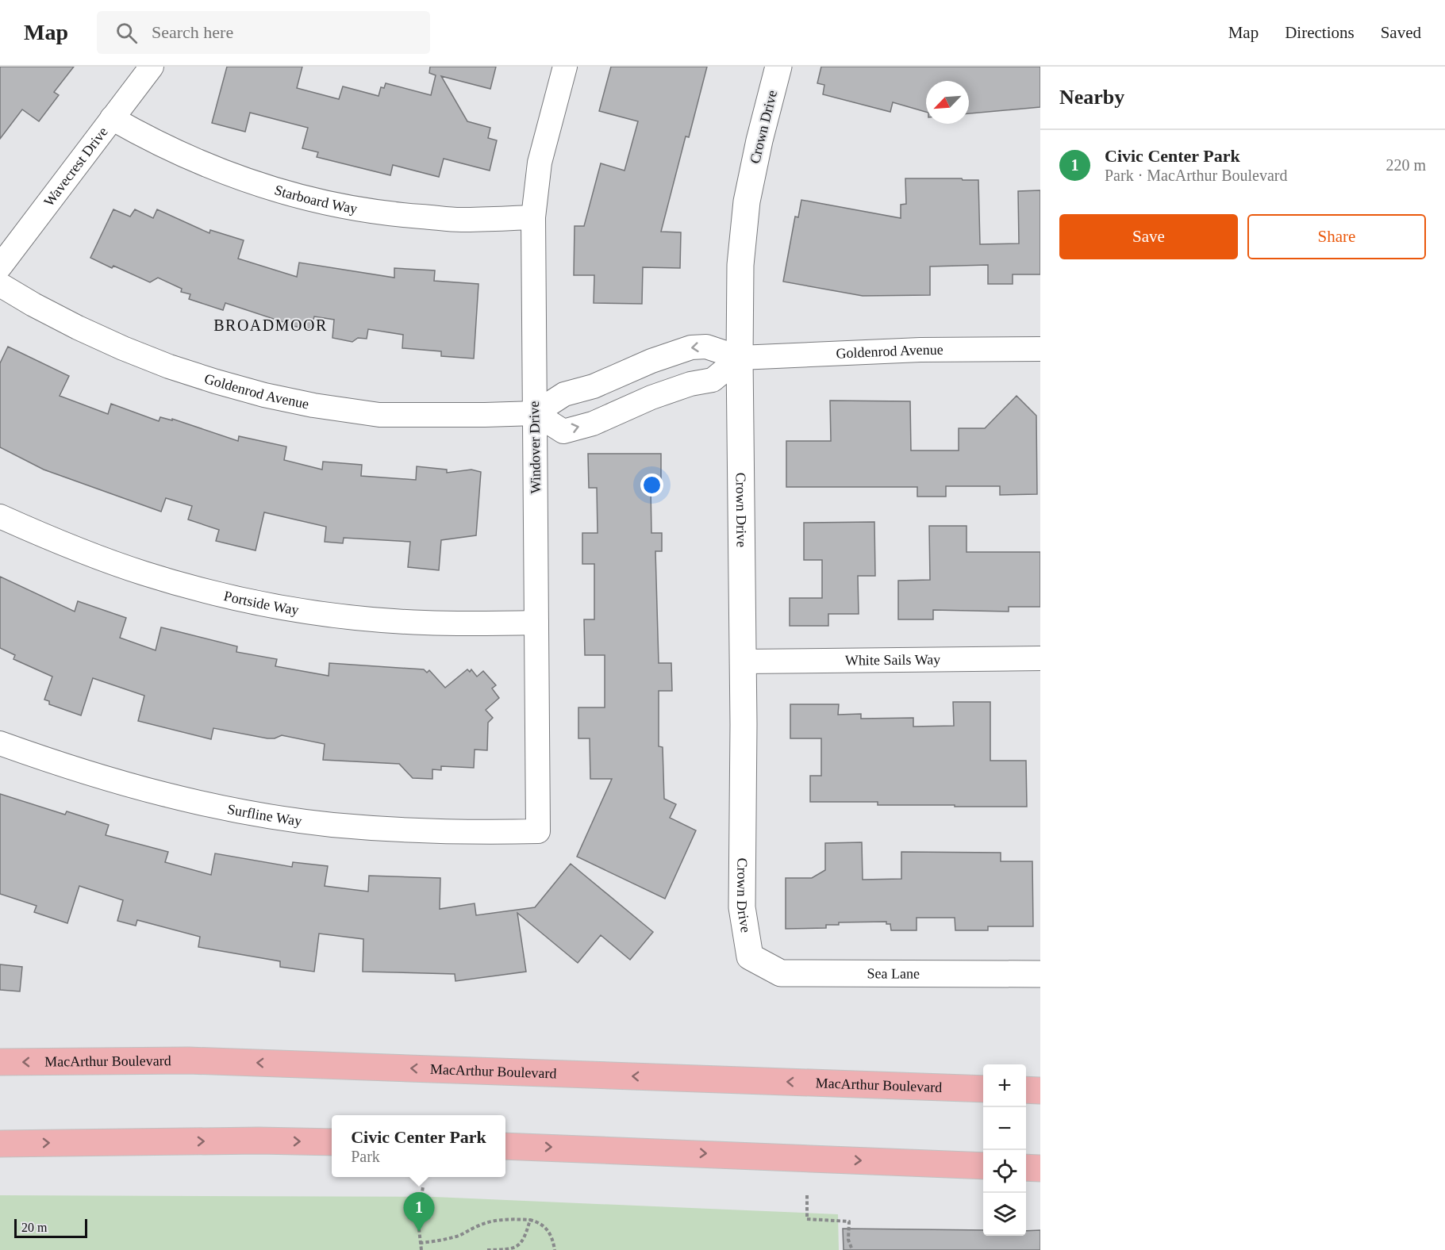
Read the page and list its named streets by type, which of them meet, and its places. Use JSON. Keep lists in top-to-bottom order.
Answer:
{
  "streets": {
    "main road": ["MacArthur Boulevard"],
    "street": [
      "Crown Drive",
      "Wavecrest Drive",
      "Starboard Way",
      "Goldenrod Avenue",
      "Windover Drive",
      "Portside Way",
      "White Sails Way",
      "Surfline Way",
      "Sea Lane"
    ]
  },
  "crossings": [
    ["Crown Drive", "Goldenrod Avenue"],
    ["Crown Drive", "White Sails Way"],
    ["Crown Drive", "Sea Lane"],
    ["Wavecrest Drive", "Starboard Way"],
    ["Starboard Way", "Windover Drive"],
    ["Goldenrod Avenue", "Windover Drive"],
    ["Windover Drive", "Portside Way"],
    ["Windover Drive", "Surfline Way"]
  ],
  "districts": ["BROADMOOR"],
  "scale_bar": "20 m",
  "north": "bottom left",
  "page": {
    "header": "Map",
    "search": "Search here",
    "nav": ["Map", "Directions", "Saved"],
    "heading": "Nearby",
    "list": [
      {
        "mark": "1",
        "name": "Civic Center Park",
        "note": "Park · MacArthur Boulevard",
        "value": "220 m"
      }
    ],
    "buttons": ["Save", "Share"],
    "map_buttons": ["+", "−"],
    "popup": ["Civic Center Park", "Park"],
    "pins": "1",
    "scale": "20 m"
  }
}
